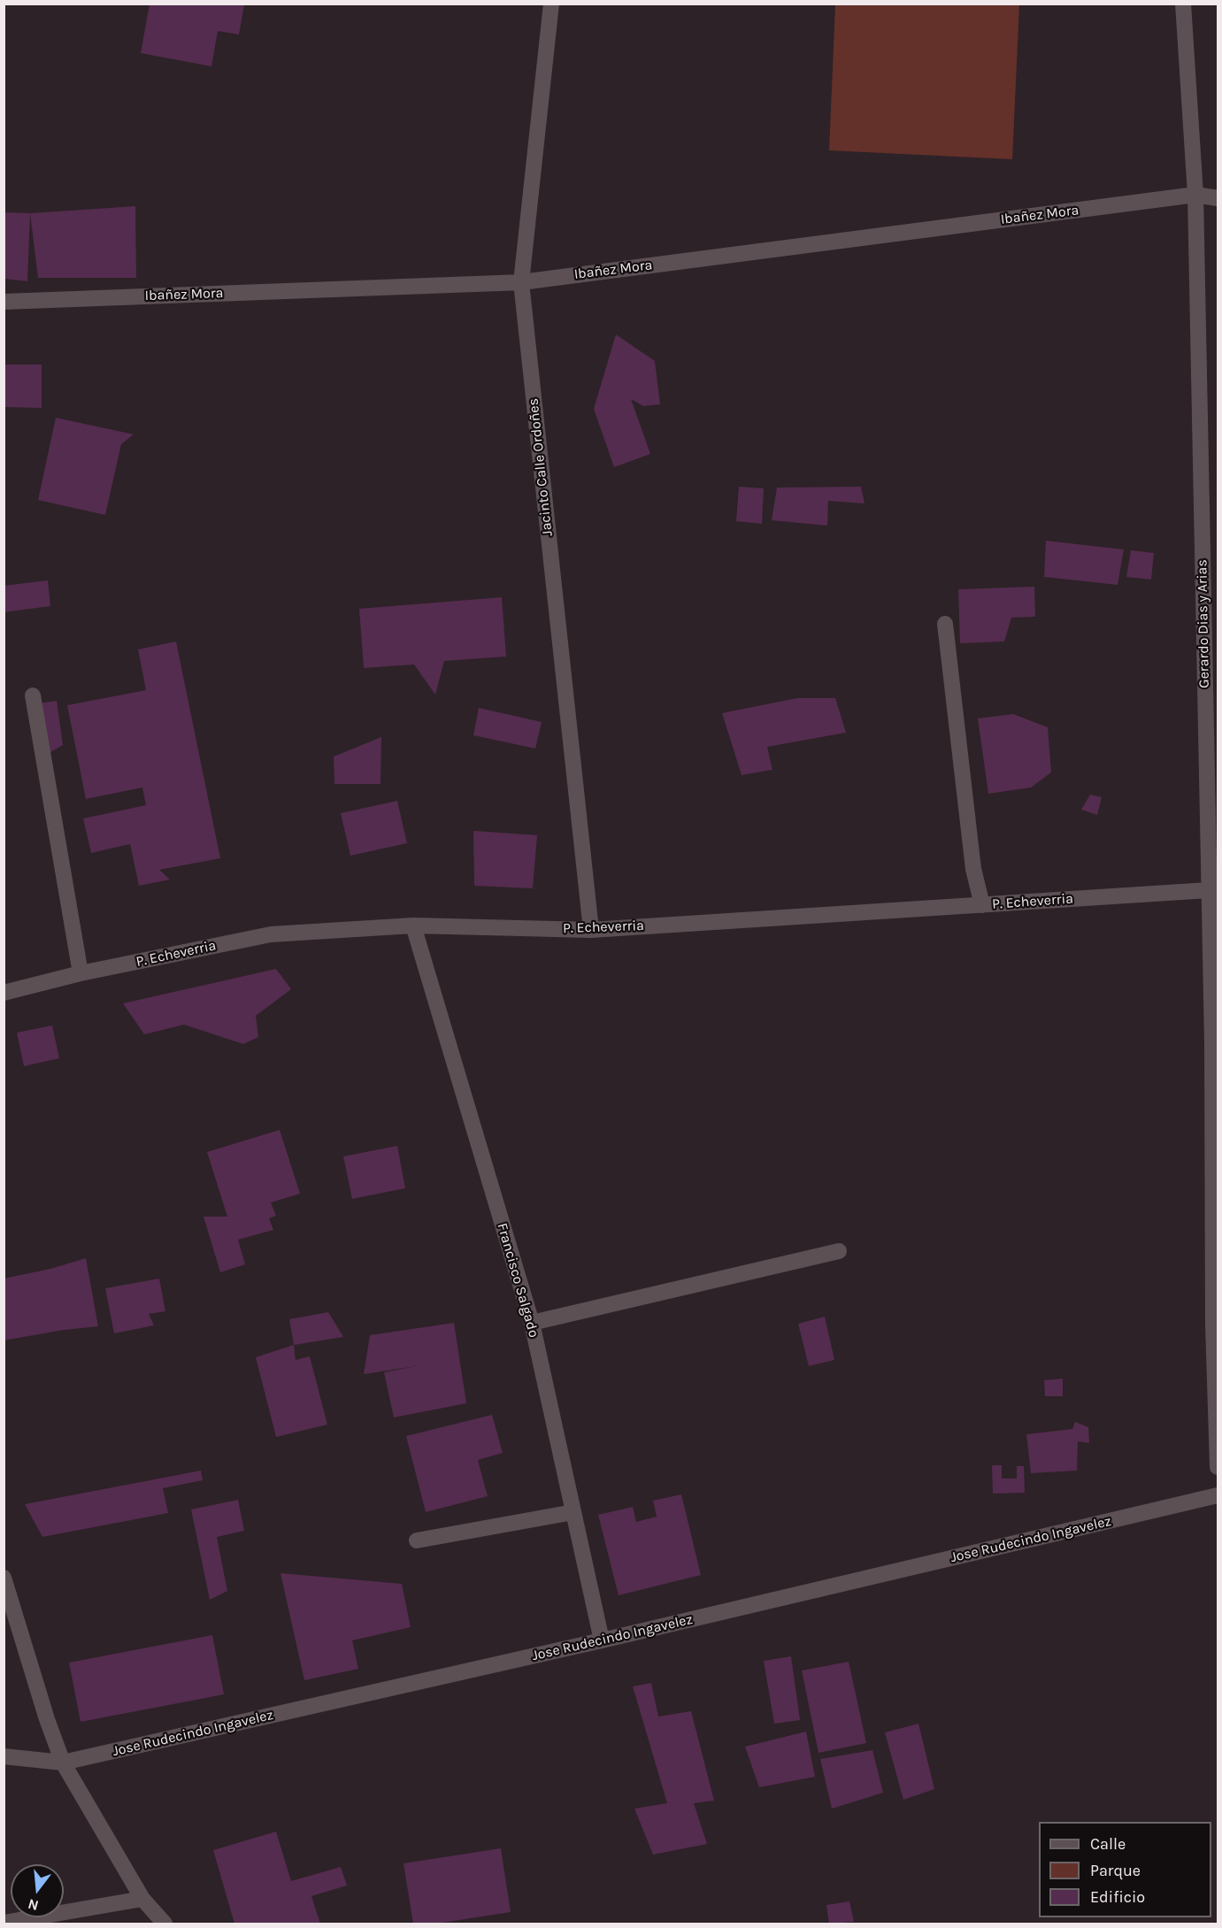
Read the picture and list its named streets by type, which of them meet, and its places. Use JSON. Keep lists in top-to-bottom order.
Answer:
{
  "streets": {
    "street": [
      "Ibañez Mora",
      "Jacinto Calle Ordoñes",
      "Gerardo Dias y Arias",
      "P. Echeverria",
      "Francisco Salgado",
      "Jose Rudecindo Ingavelez"
    ]
  },
  "crossings": [
    ["Ibañez Mora", "Jacinto Calle Ordoñes"],
    ["Ibañez Mora", "Gerardo Dias y Arias"],
    ["Jacinto Calle Ordoñes", "P. Echeverria"],
    ["Gerardo Dias y Arias", "P. Echeverria"],
    ["P. Echeverria", "Francisco Salgado"],
    ["Francisco Salgado", "Jose Rudecindo Ingavelez"]
  ],
  "legend": ["Calle", "Parque", "Edificio"],
  "north": "bottom"
}
